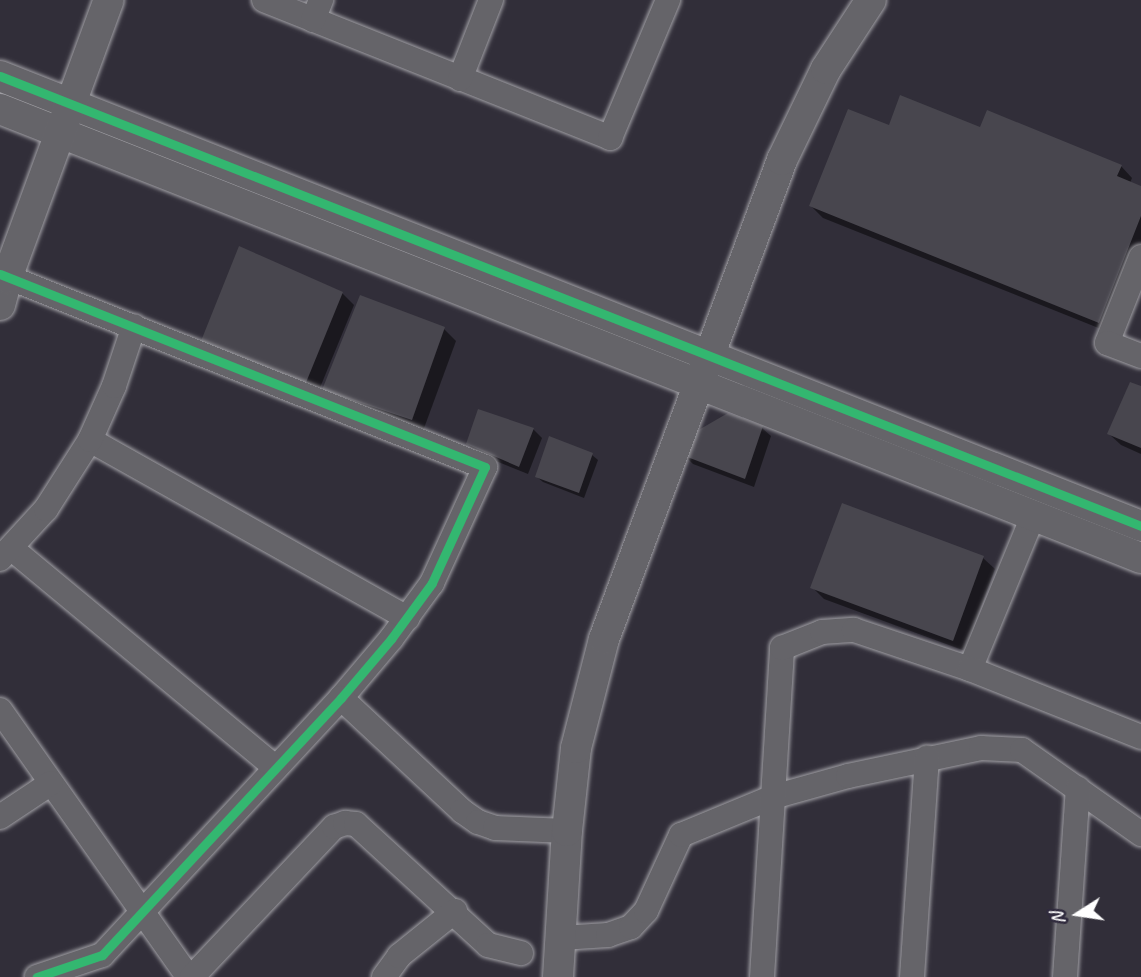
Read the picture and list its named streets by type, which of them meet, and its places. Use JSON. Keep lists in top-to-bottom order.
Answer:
{
  "north": "left"
}
